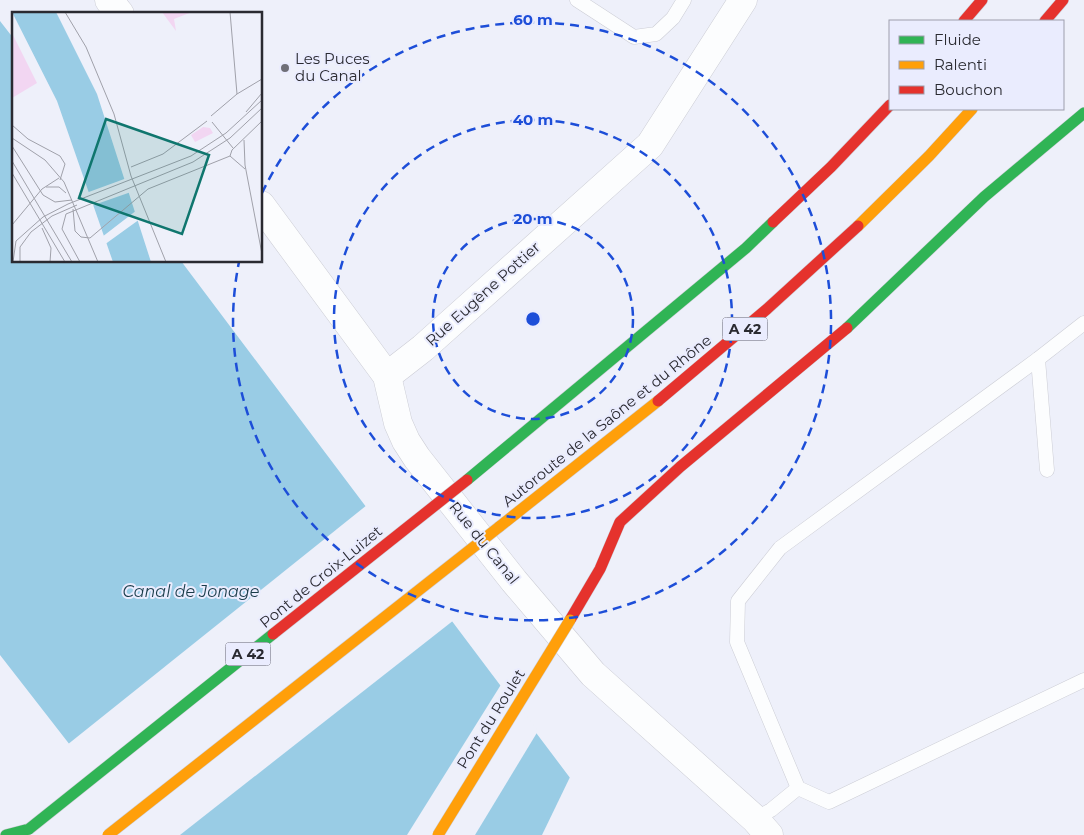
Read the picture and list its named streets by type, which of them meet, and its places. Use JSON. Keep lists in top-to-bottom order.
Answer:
{
  "streets": {
    "main road": [
      "A 42",
      "Autoroute de la Saône et du Rhône",
      "Pont de Croix-Luizet",
      "Pont du Roulet"
    ],
    "street": ["Rue Eugène Pottier", "Rue du Canal"]
  },
  "crossings": [
    ["Rue Eugène Pottier", "Rue du Canal"]
  ],
  "water": ["Canal de Jonage"],
  "places": ["Les Puces du Canal"],
  "legend": ["Fluide", "Ralenti", "Bouchon"],
  "rings": ["60 m", "40 m", "20 m"]
}
